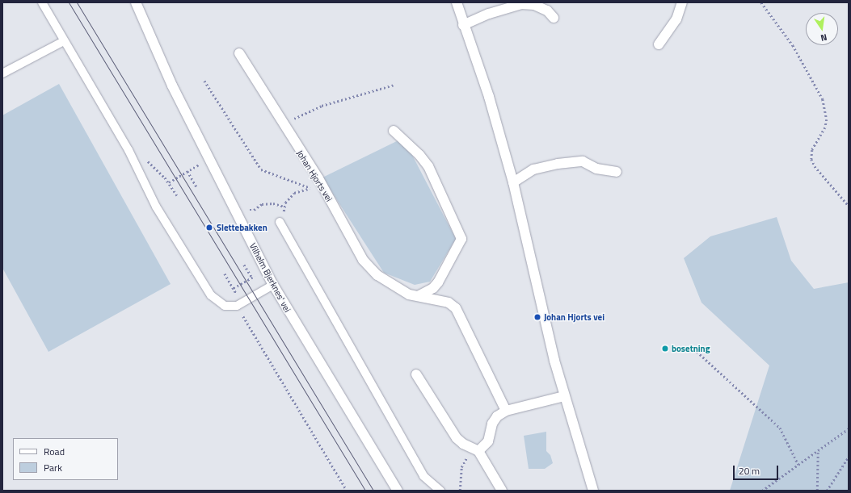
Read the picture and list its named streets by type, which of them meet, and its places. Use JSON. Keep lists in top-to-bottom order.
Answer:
{
  "streets": {
    "street": ["Johan Hjorts vei", "Vilhelm Bjerknes' vei"]
  },
  "places": ["Slettebakken", "Johan Hjorts vei", "bosetning"],
  "legend": ["Road", "Park"],
  "scale_bar": "20 m",
  "north": "bottom"
}
